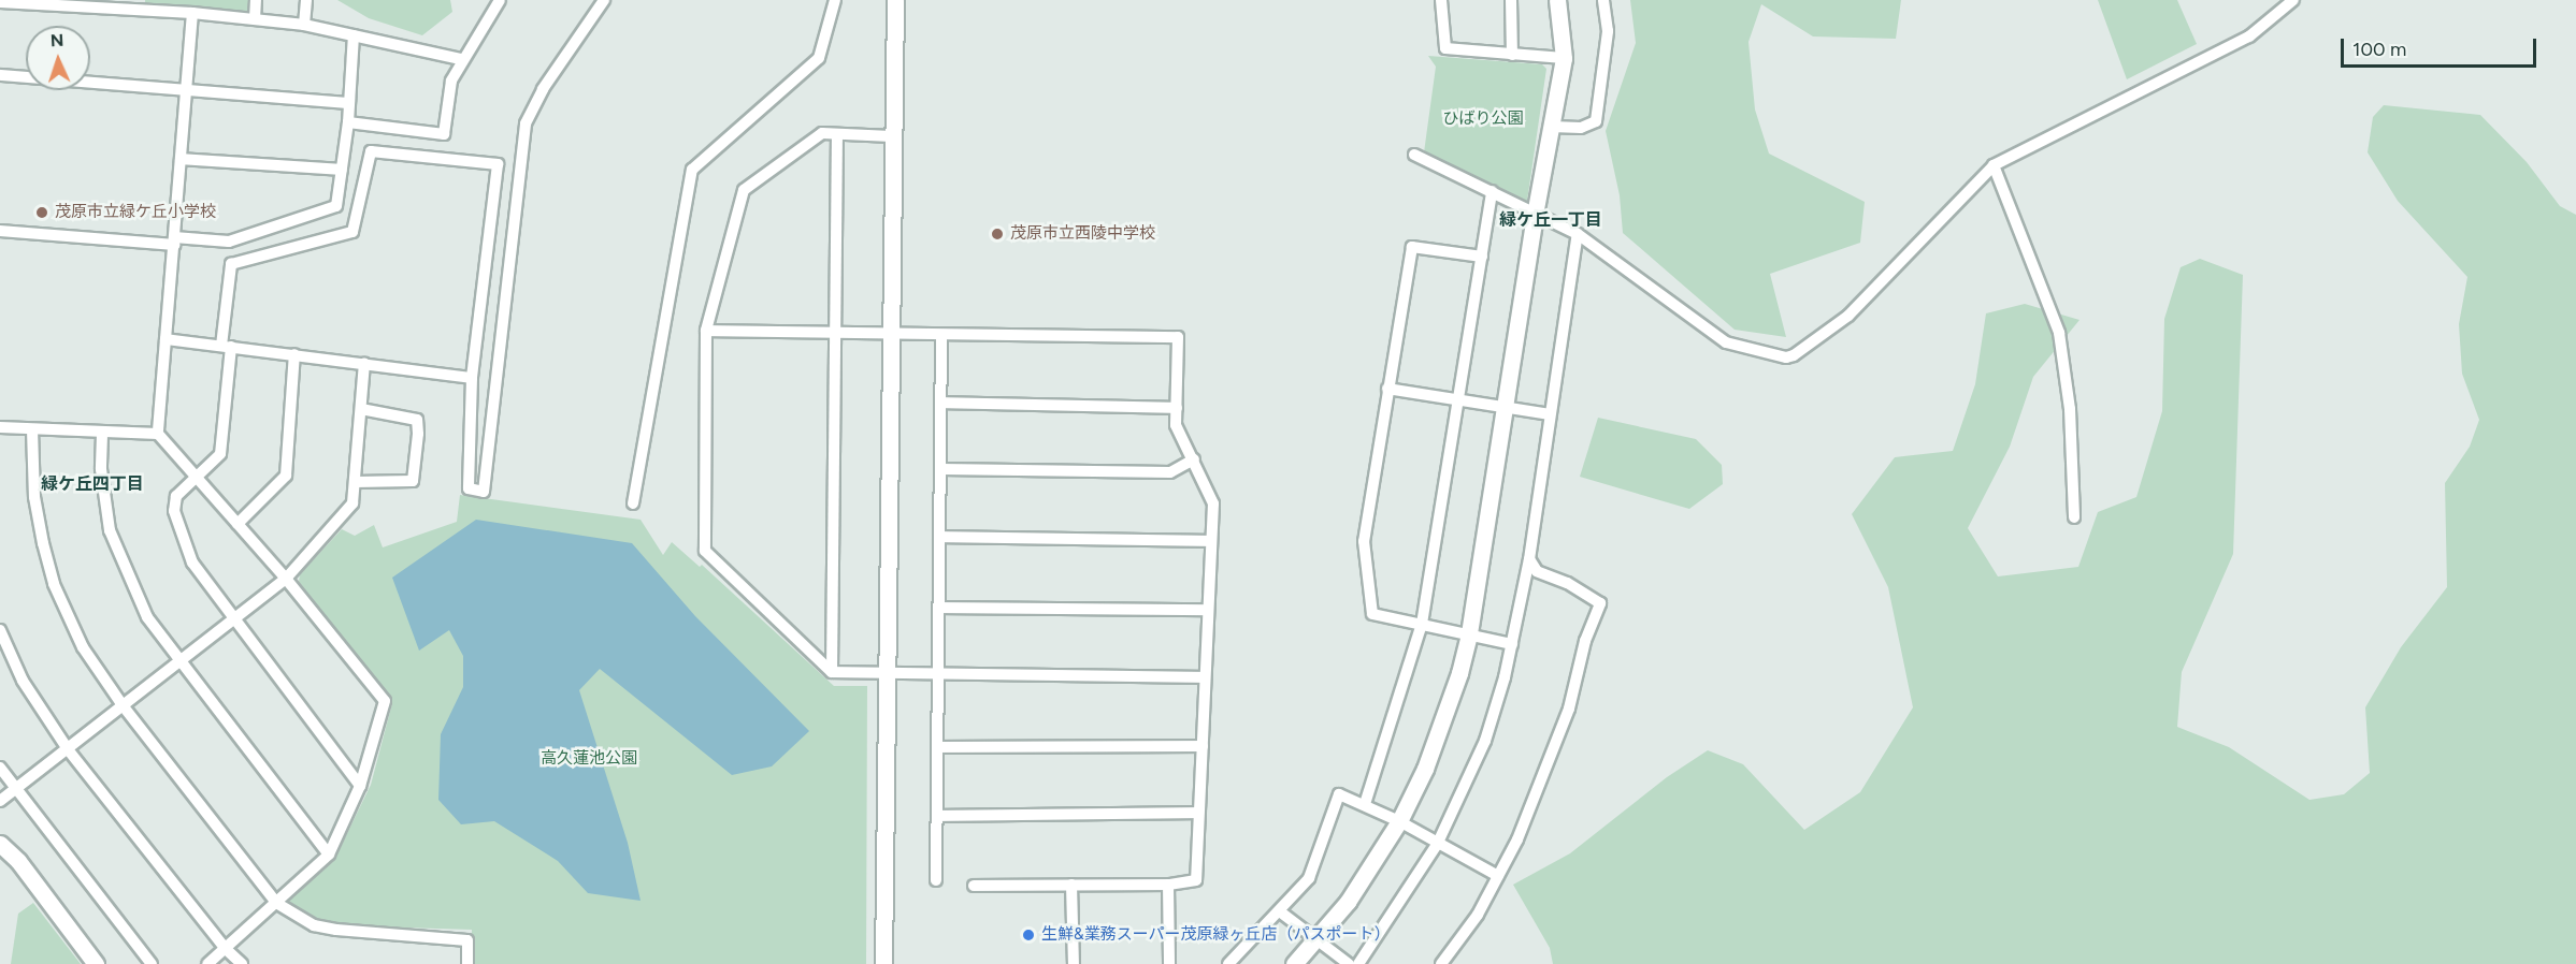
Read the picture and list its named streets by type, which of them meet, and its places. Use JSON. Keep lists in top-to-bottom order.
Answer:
{
  "districts": ["緑ケ丘一丁目", "緑ケ丘四丁目"],
  "parks": ["ひばり公園", "高久蓮池公園"],
  "places": ["茂原市立緑ケ丘小学校", "茂原市立西陵中学校", "生鮮&業務スーパー茂原緑ヶ丘店（パスポート）"],
  "scale_bar": "100 m",
  "north": "top"
}
